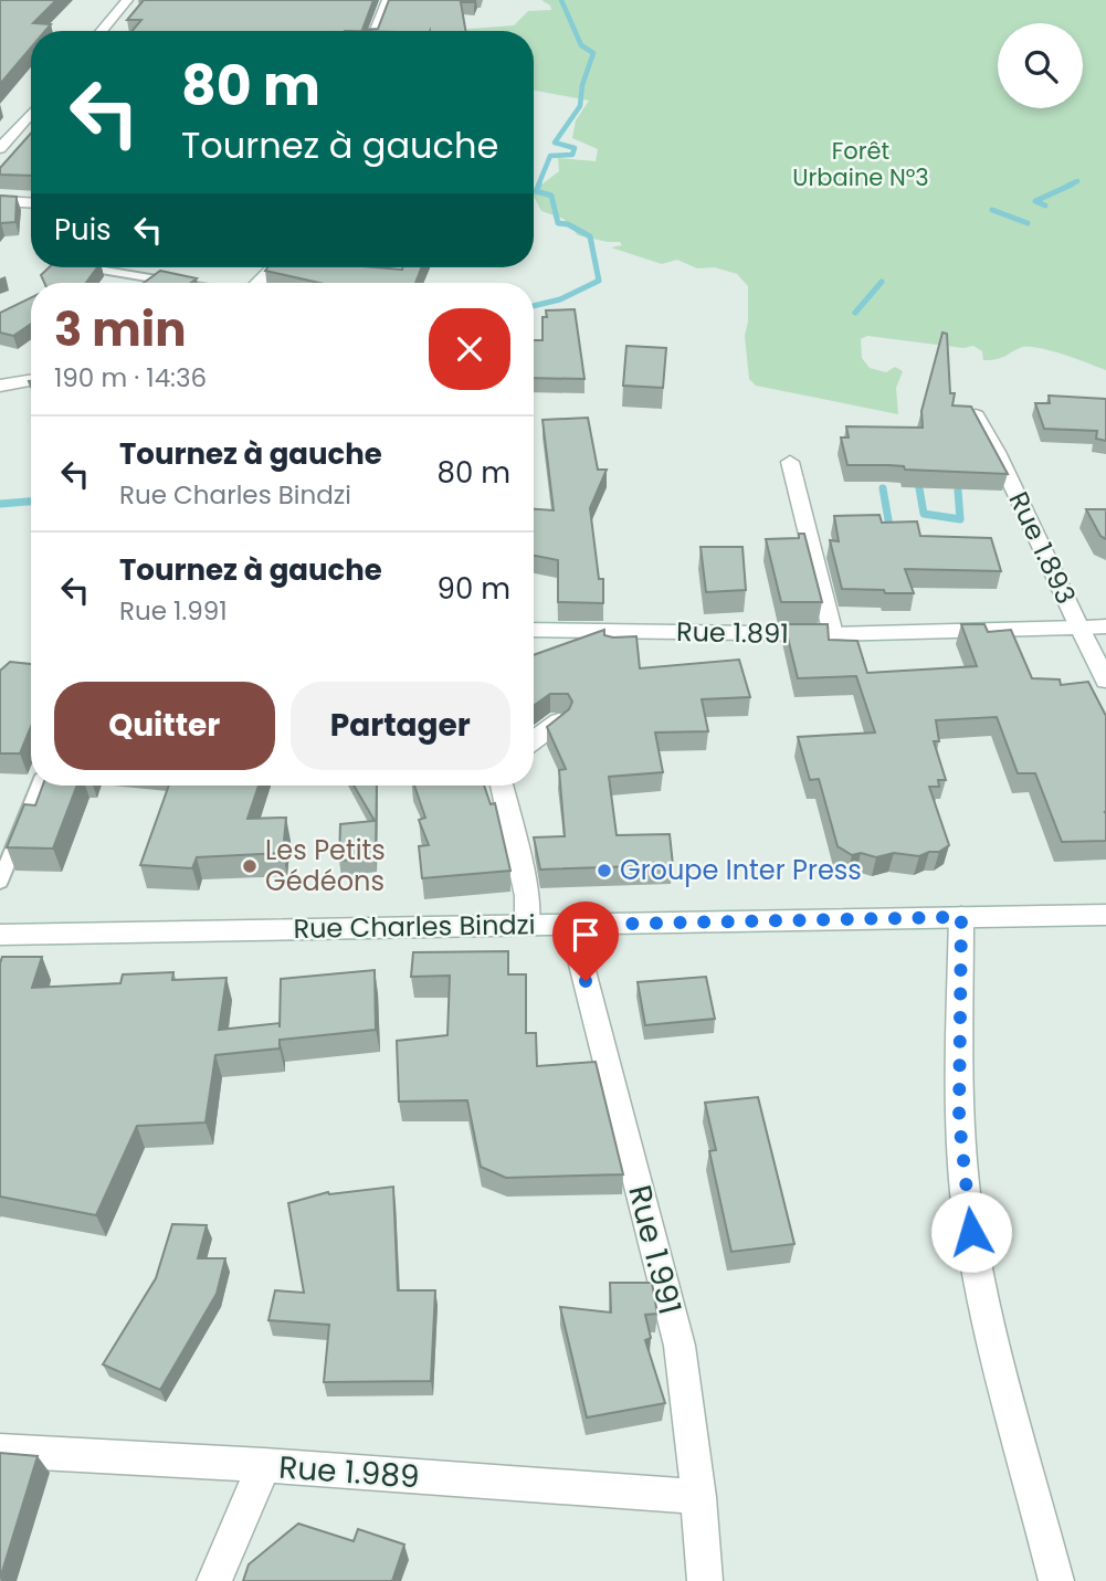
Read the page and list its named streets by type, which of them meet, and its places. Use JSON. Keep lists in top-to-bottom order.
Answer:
{
  "streets": {
    "street": [
      "Rue 1.893",
      "Rue 1.891",
      "Rue Charles Bindzi",
      "Rue 1.991",
      "Rue 1.989"
    ]
  },
  "crossings": [
    ["Rue 1.893", "Rue 1.891"],
    ["Rue Charles Bindzi", "Rue 1.991"],
    ["Rue 1.991", "Rue 1.989"]
  ],
  "parks": ["Forêt Urbaine N°3"],
  "places": ["Les Petits Gédéons", "Groupe Inter Press"],
  "page": {
    "turn": ["80 m", "Tournez à gauche"],
    "then": "Puis",
    "heading": ["3 min", "190 m · 14:36"],
    "list": [
      {
        "name": "Tournez à gauche",
        "note": "Rue Charles Bindzi",
        "value": "80 m"
      },
      {
        "name": "Tournez à gauche",
        "note": "Rue 1.991",
        "value": "90 m"
      }
    ],
    "buttons": ["Quitter", "Partager"]
  }
}
